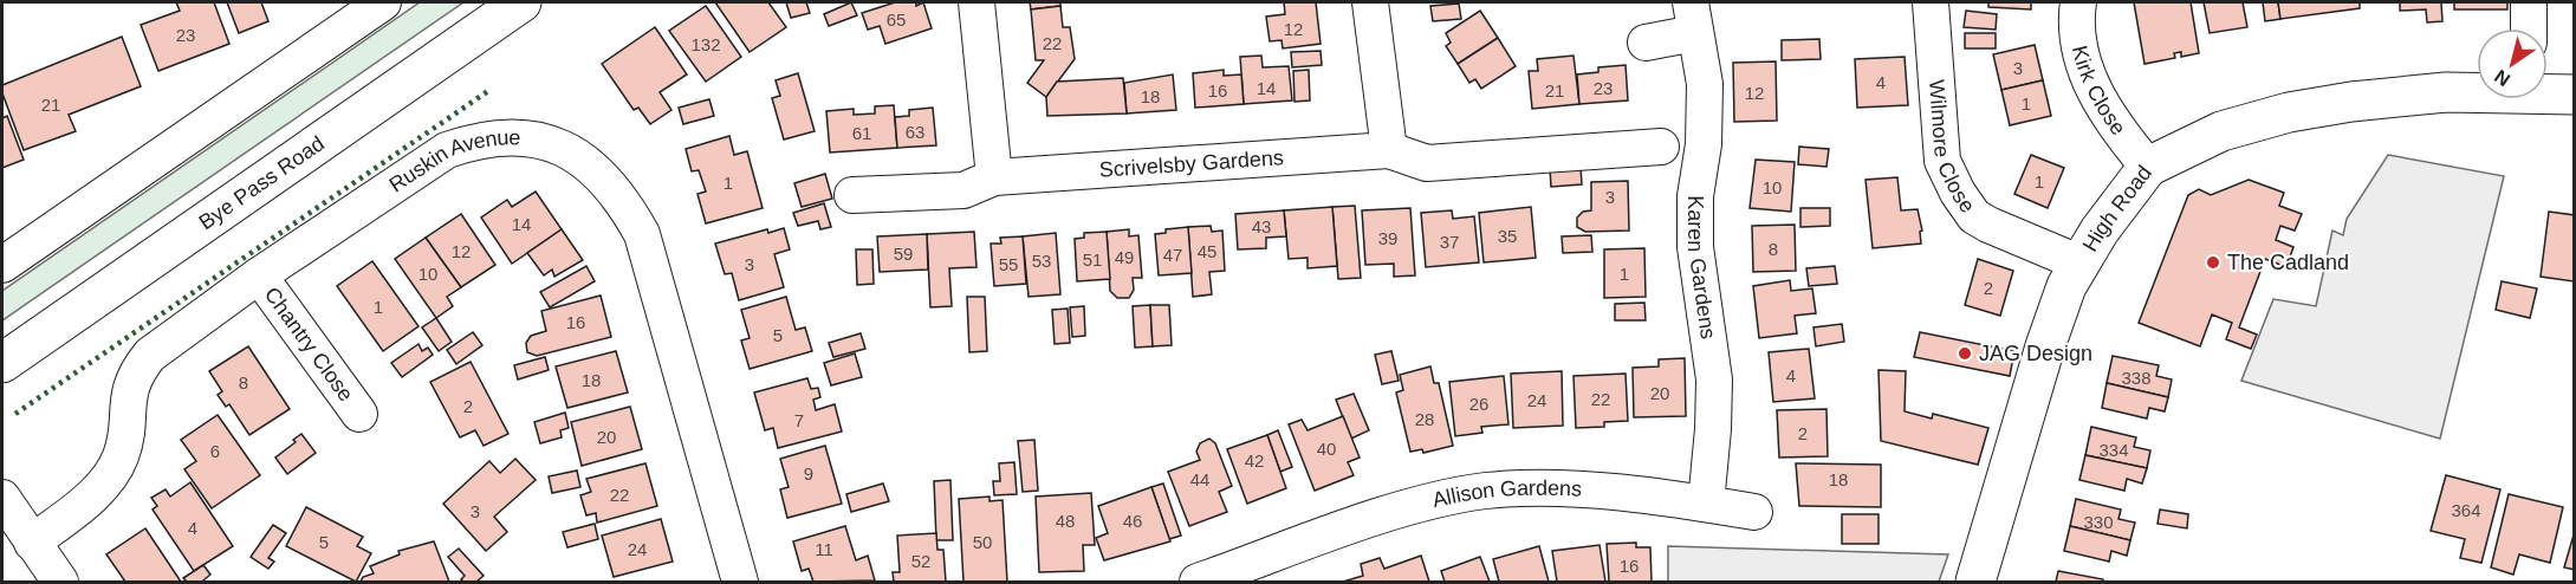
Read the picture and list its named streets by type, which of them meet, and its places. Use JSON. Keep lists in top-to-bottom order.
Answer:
{
  "streets": {
    "street": [
      "Kirk Close",
      "Wilmore Close",
      "Scrivelsby Gardens",
      "Ruskin Avenue",
      "Bye Pass Road",
      "High Road",
      "Karen Gardens",
      "Chantry Close",
      "Allison Gardens"
    ]
  },
  "crossings": [
    ["Kirk Close", "High Road"],
    ["Wilmore Close", "High Road"],
    ["Ruskin Avenue", "Chantry Close"],
    ["Karen Gardens", "Allison Gardens"]
  ],
  "places": ["The Cadland", "JAG Design"],
  "house_numbers": [
    "65",
    "12",
    "23",
    "22",
    "132",
    "3",
    "4",
    "14",
    "23",
    "16",
    "21",
    "12",
    "18",
    "1",
    "21",
    "63",
    "61",
    "1",
    "1",
    "10",
    "3",
    "14",
    "43",
    "35",
    "39",
    "37",
    "8",
    "12",
    "45",
    "59",
    "47",
    "49",
    "51",
    "53",
    "3",
    "55",
    "10",
    "1",
    "2",
    "1",
    "16",
    "5",
    "4",
    "338",
    "18",
    "8",
    "20",
    "22",
    "24",
    "26",
    "2",
    "28",
    "7",
    "2",
    "20",
    "40",
    "334",
    "6",
    "42",
    "9",
    "44",
    "18",
    "22",
    "364",
    "3",
    "48",
    "46",
    "330",
    "4",
    "5",
    "50",
    "24",
    "11",
    "52",
    "16"
  ],
  "north": "bottom left"
}
